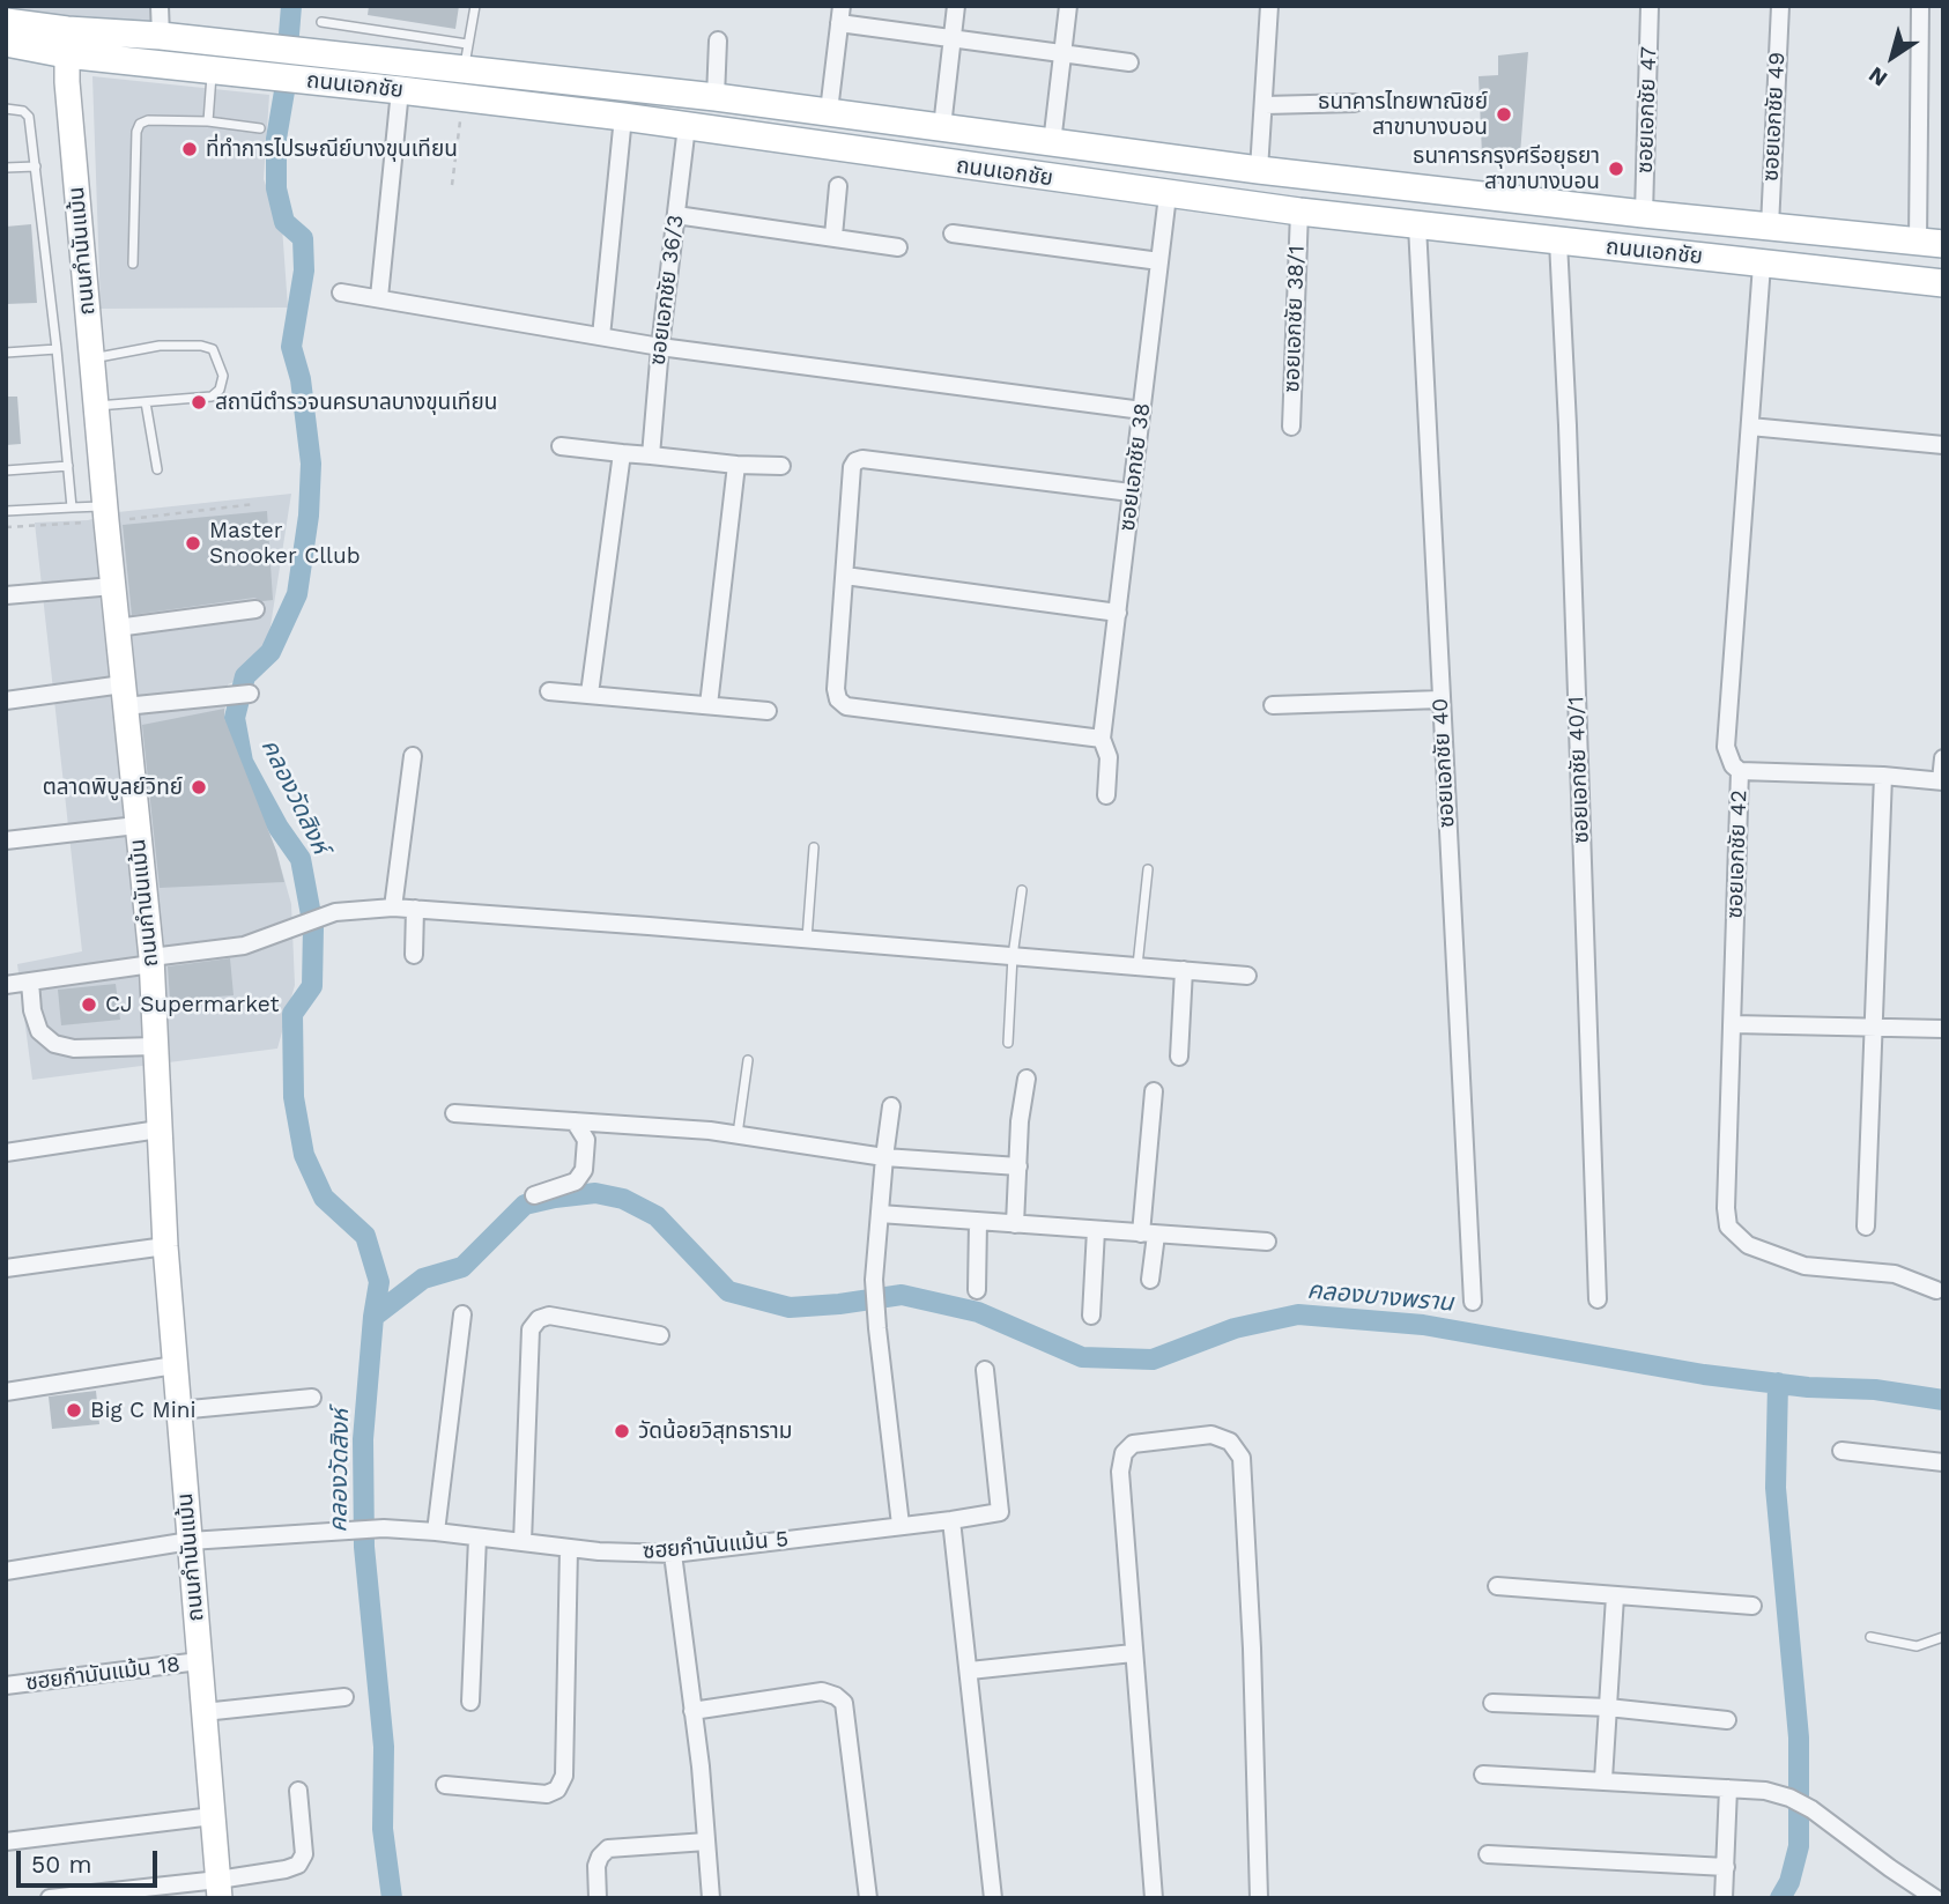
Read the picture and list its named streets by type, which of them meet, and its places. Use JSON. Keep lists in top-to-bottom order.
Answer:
{
  "streets": {
    "main road": ["ถนนเอกชัย"],
    "street": [
      "ซอยเอกชัย 47",
      "ซอยเอกชัย 49",
      "ถนนกำนันแม้น",
      "ซอยเอกชัย 36/3",
      "ซอยเอกชัย 38/1",
      "ซอยเอกชัย 38",
      "ซอยเอกชัย 40",
      "ซอยเอกชัย 40/1",
      "ซอยเอกชัย 42",
      "ซฮยกำนันแม้น 5",
      "ซฮยกำนันแม้น 18"
    ]
  },
  "crossings": [
    ["ถนนเอกชัย", "ซอยเอกชัย 47"],
    ["ถนนเอกชัย", "ซอยเอกชัย 49"],
    ["ถนนเอกชัย", "ถนนกำนันแม้น"],
    ["ถนนเอกชัย", "ซอยเอกชัย 36/3"],
    ["ถนนเอกชัย", "ซอยเอกชัย 38/1"],
    ["ถนนเอกชัย", "ซอยเอกชัย 38"],
    ["ถนนเอกชัย", "ซอยเอกชัย 40"],
    ["ถนนเอกชัย", "ซอยเอกชัย 40/1"],
    ["ถนนเอกชัย", "ซอยเอกชัย 42"],
    ["ถนนกำนันแม้น", "ซฮยกำนันแม้น 5"],
    ["ถนนกำนันแม้น", "ซฮยกำนันแม้น 18"]
  ],
  "water": ["คลองวัดสิงห์", "คลองบางพราน"],
  "places": [
    "ธนาคารไทยพาณิชย์ สาขาบางบอน",
    "ที่ทำการไปรษณีย์บางขุนเทียน",
    "ธนาคารกรุงศรีอยุธยา สาขาบางบอน",
    "สถานีตำรวจนครบาลบางขุนเทียน",
    "Master Snooker Cllub",
    "ตลาดพิบูลย์วิทย์",
    "CJ Supermarket",
    "Big C Mini",
    "วัดน้อยวิสุทธาราม"
  ],
  "scale_bar": "50 m",
  "north": "bottom left"
}
